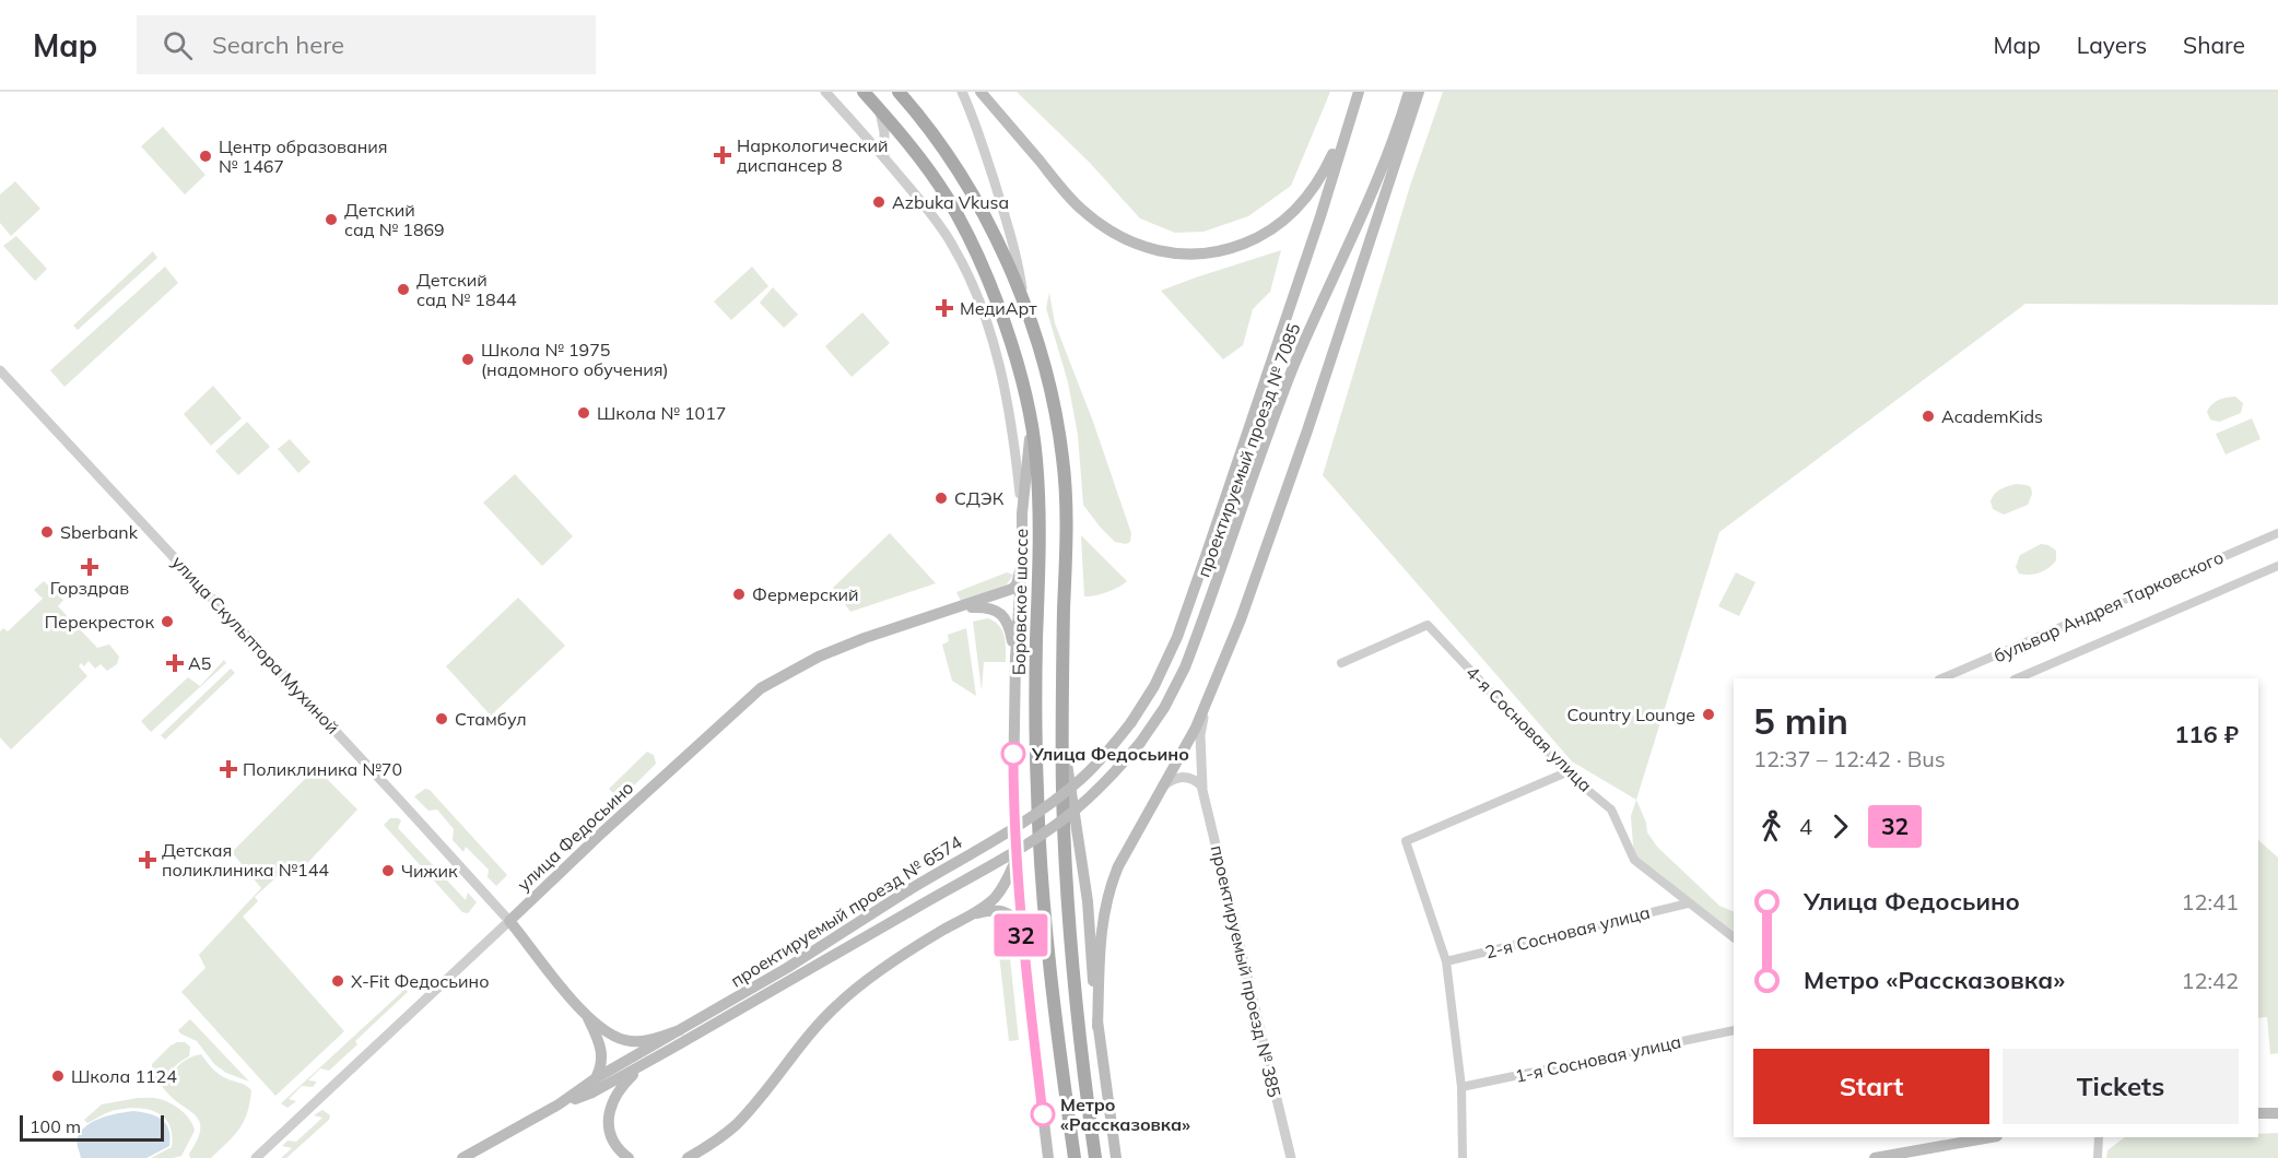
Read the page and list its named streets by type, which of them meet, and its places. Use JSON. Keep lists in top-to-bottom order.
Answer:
{
  "streets": {
    "main road": [
      "проектируемый проезд № 7085",
      "Боровское шоссе",
      "улица Федосьино",
      "проектируемый проезд № 6574"
    ],
    "street": [
      "бульвар Андрея Тарковского",
      "улица Скульптора Мухиной",
      "4-я Сосновая улица",
      "2-я Сосновая улица",
      "проектируемый проезд № 385",
      "1-я Сосновая улица"
    ]
  },
  "crossings": [
    ["проектируемый проезд № 7085", "проектируемый проезд № 6574"],
    ["улица Скульптора Мухиной", "улица Федосьино"],
    ["4-я Сосновая улица", "2-я Сосновая улица"]
  ],
  "places": {
    "health": [
      "Наркологический диспансер 8",
      "МедиАрт",
      "Горздрав",
      "А5",
      "Поликлиника №70",
      "Детская поликлиника №144"
    ],
    "other": [
      "Центр образования № 1467",
      "Azbuka Vkusa",
      "Детский сад № 1869",
      "Детский сад № 1844",
      "Школа № 1975 (надомного обучения)",
      "Школа № 1017",
      "AcademKids",
      "СДЭК",
      "Sberbank",
      "Фермерский",
      "Перекресток",
      "Country Lounge",
      "Стамбул",
      "Улица Федосьино",
      "Чижик",
      "X-Fit Федосьино",
      "Школа 1124",
      "Метро «Рассказовка»"
    ]
  },
  "lines": ["bus line 32"],
  "scale_bar": "100 m",
  "page": {
    "header": "Map",
    "search": "Search here",
    "nav": ["Map", "Layers", "Share"],
    "on_map": "32",
    "heading": ["5 min", "12:37 – 12:42 · Bus", "116 ₽"],
    "legs": ["4", "32"],
    "list": [
      {
        "name": "Улица Федосьино",
        "value": "12:41"
      },
      {
        "name": "Метро «Рассказовка»",
        "value": "12:42"
      }
    ],
    "buttons": ["Start", "Tickets"],
    "scale": "100 m"
  }
}
